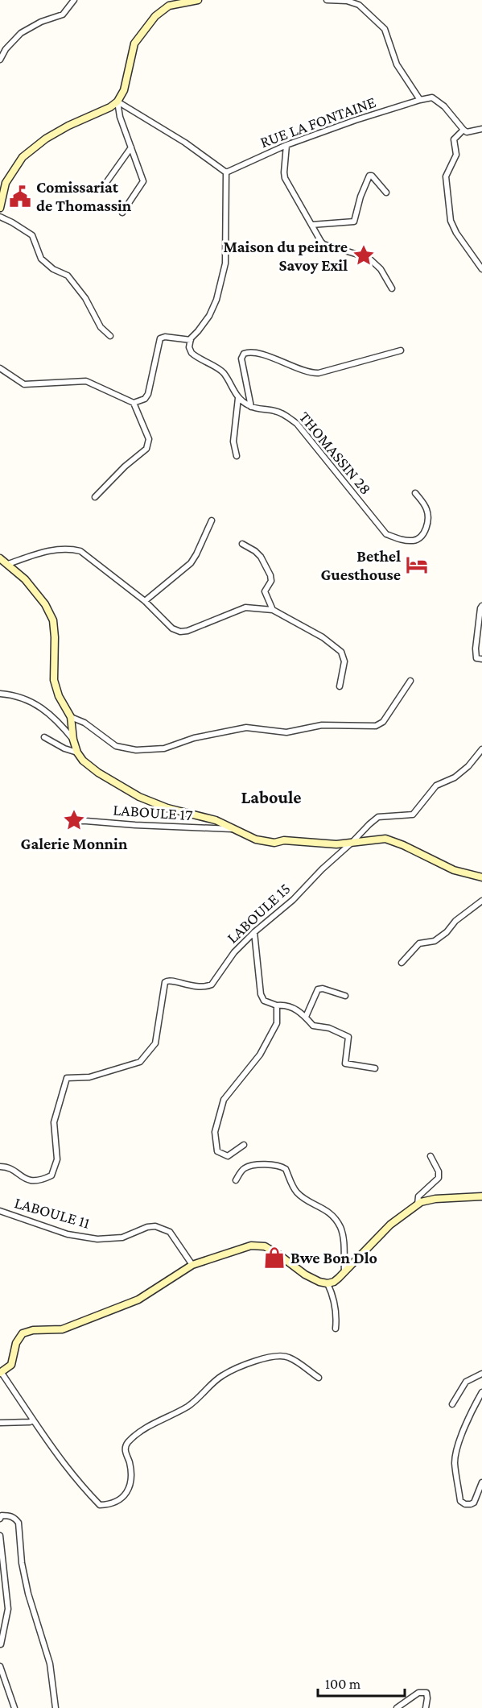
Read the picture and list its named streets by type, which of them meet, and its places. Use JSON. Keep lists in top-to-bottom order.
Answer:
{
  "streets": {
    "street": [
      "RUE LA FONTAINE",
      "THOMASSIN 28",
      "LABOULE 17",
      "LABOULE 15",
      "LABOULE 11"
    ]
  },
  "crossings": [
    ["LABOULE 15", "LABOULE 11"]
  ],
  "districts": ["Laboule"],
  "places": {
    "public building": ["Comissariat de Thomassin"],
    "place": ["Maison du peintre Savoy Exil", "Galerie Monnin"],
    "hotel": ["Bethel Guesthouse"],
    "shop": ["Bwe Bon Dlo"]
  },
  "scale_bar": "100 m"
}
